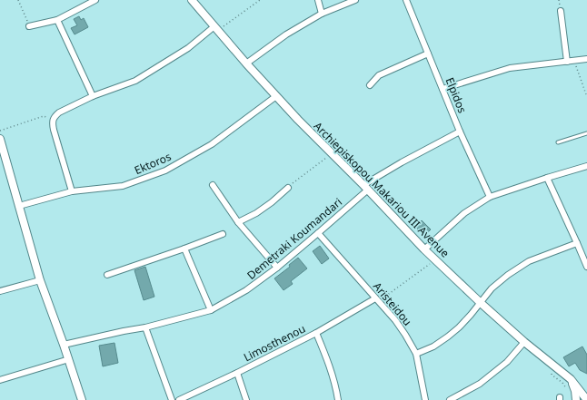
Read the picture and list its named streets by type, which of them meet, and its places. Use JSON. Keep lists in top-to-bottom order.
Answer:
{
  "streets": {
    "main road": ["Archiepiskopou Makariou III Avenue"],
    "street": [
      "Elpidos",
      "Ektoros",
      "Demetraki Koumandari",
      "Aristeidou",
      "Limosthenou"
    ]
  },
  "crossings": [
    ["Elpidos", "Demetraki Koumandari"],
    ["Ektoros", "Archiepiskopou Makariou III Avenue"],
    ["Archiepiskopou Makariou III Avenue", "Demetraki Koumandari"],
    ["Demetraki Koumandari", "Aristeidou"],
    ["Aristeidou", "Limosthenou"]
  ]
}
